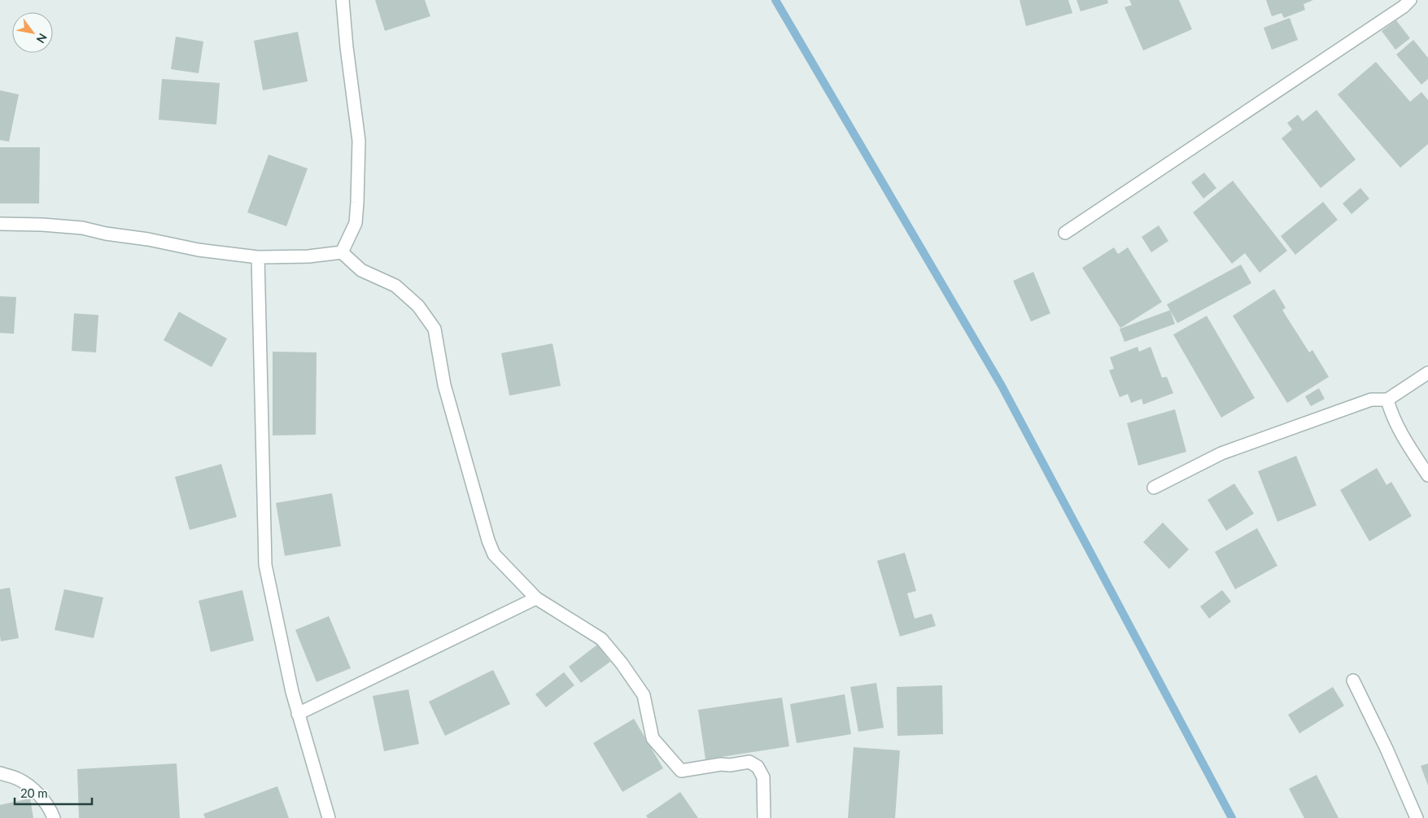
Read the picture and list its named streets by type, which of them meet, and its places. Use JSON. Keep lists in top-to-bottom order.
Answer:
{
  "scale_bar": "20 m",
  "north": "bottom right"
}
